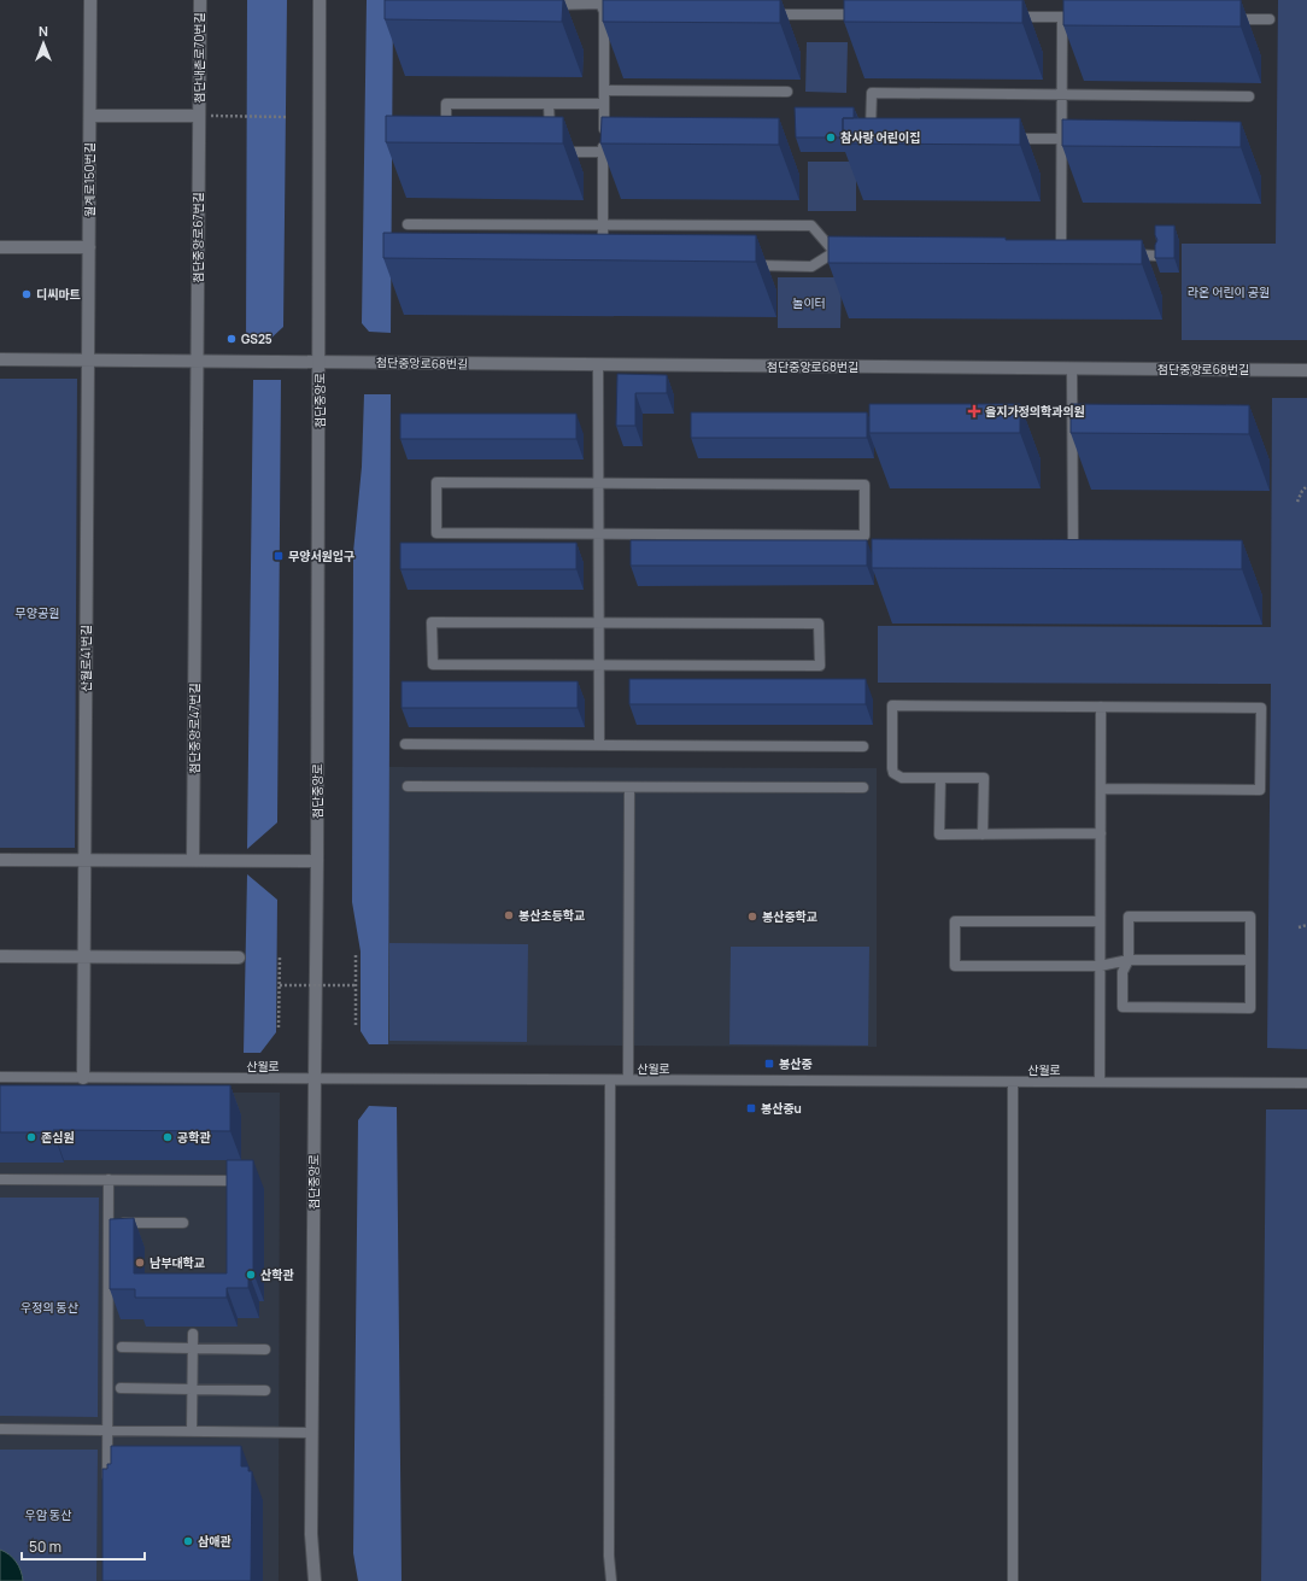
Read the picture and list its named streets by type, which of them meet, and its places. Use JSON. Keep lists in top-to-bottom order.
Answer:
{
  "streets": {
    "street": [
      "첨단내촌로70번길",
      "월계로150번길",
      "첨단중앙로67번길",
      "첨단중앙로68번길",
      "첨단중앙로",
      "산월로41번길",
      "첨단중앙로47번길"
    ],
    "lane": ["산월로"]
  },
  "crossings": [
    ["첨단내촌로70번길", "첨단중앙로67번길"],
    ["월계로150번길", "산월로41번길"],
    ["첨단중앙로67번길", "첨단중앙로47번길"],
    ["첨단중앙로68번길", "첨단중앙로"],
    ["첨단중앙로", "산월로"],
    ["산월로41번길", "산월로"]
  ],
  "parks": [
    "라온 어린이 공원",
    "놀이터",
    "무양공원",
    "우정의 동산",
    "우암 동산"
  ],
  "places": {
    "other": [
      "참사랑 어린이집",
      "디씨마트",
      "GS25",
      "봉산초등학교",
      "봉산중학교",
      "존심원",
      "공학관",
      "남부대학교",
      "산학관",
      "삼애관"
    ],
    "health": ["을지가정의학과의원"],
    "transit": ["무양서원입구", "봉산중", "봉산중u"]
  },
  "scale_bar": "50 m",
  "north": "top"
}
